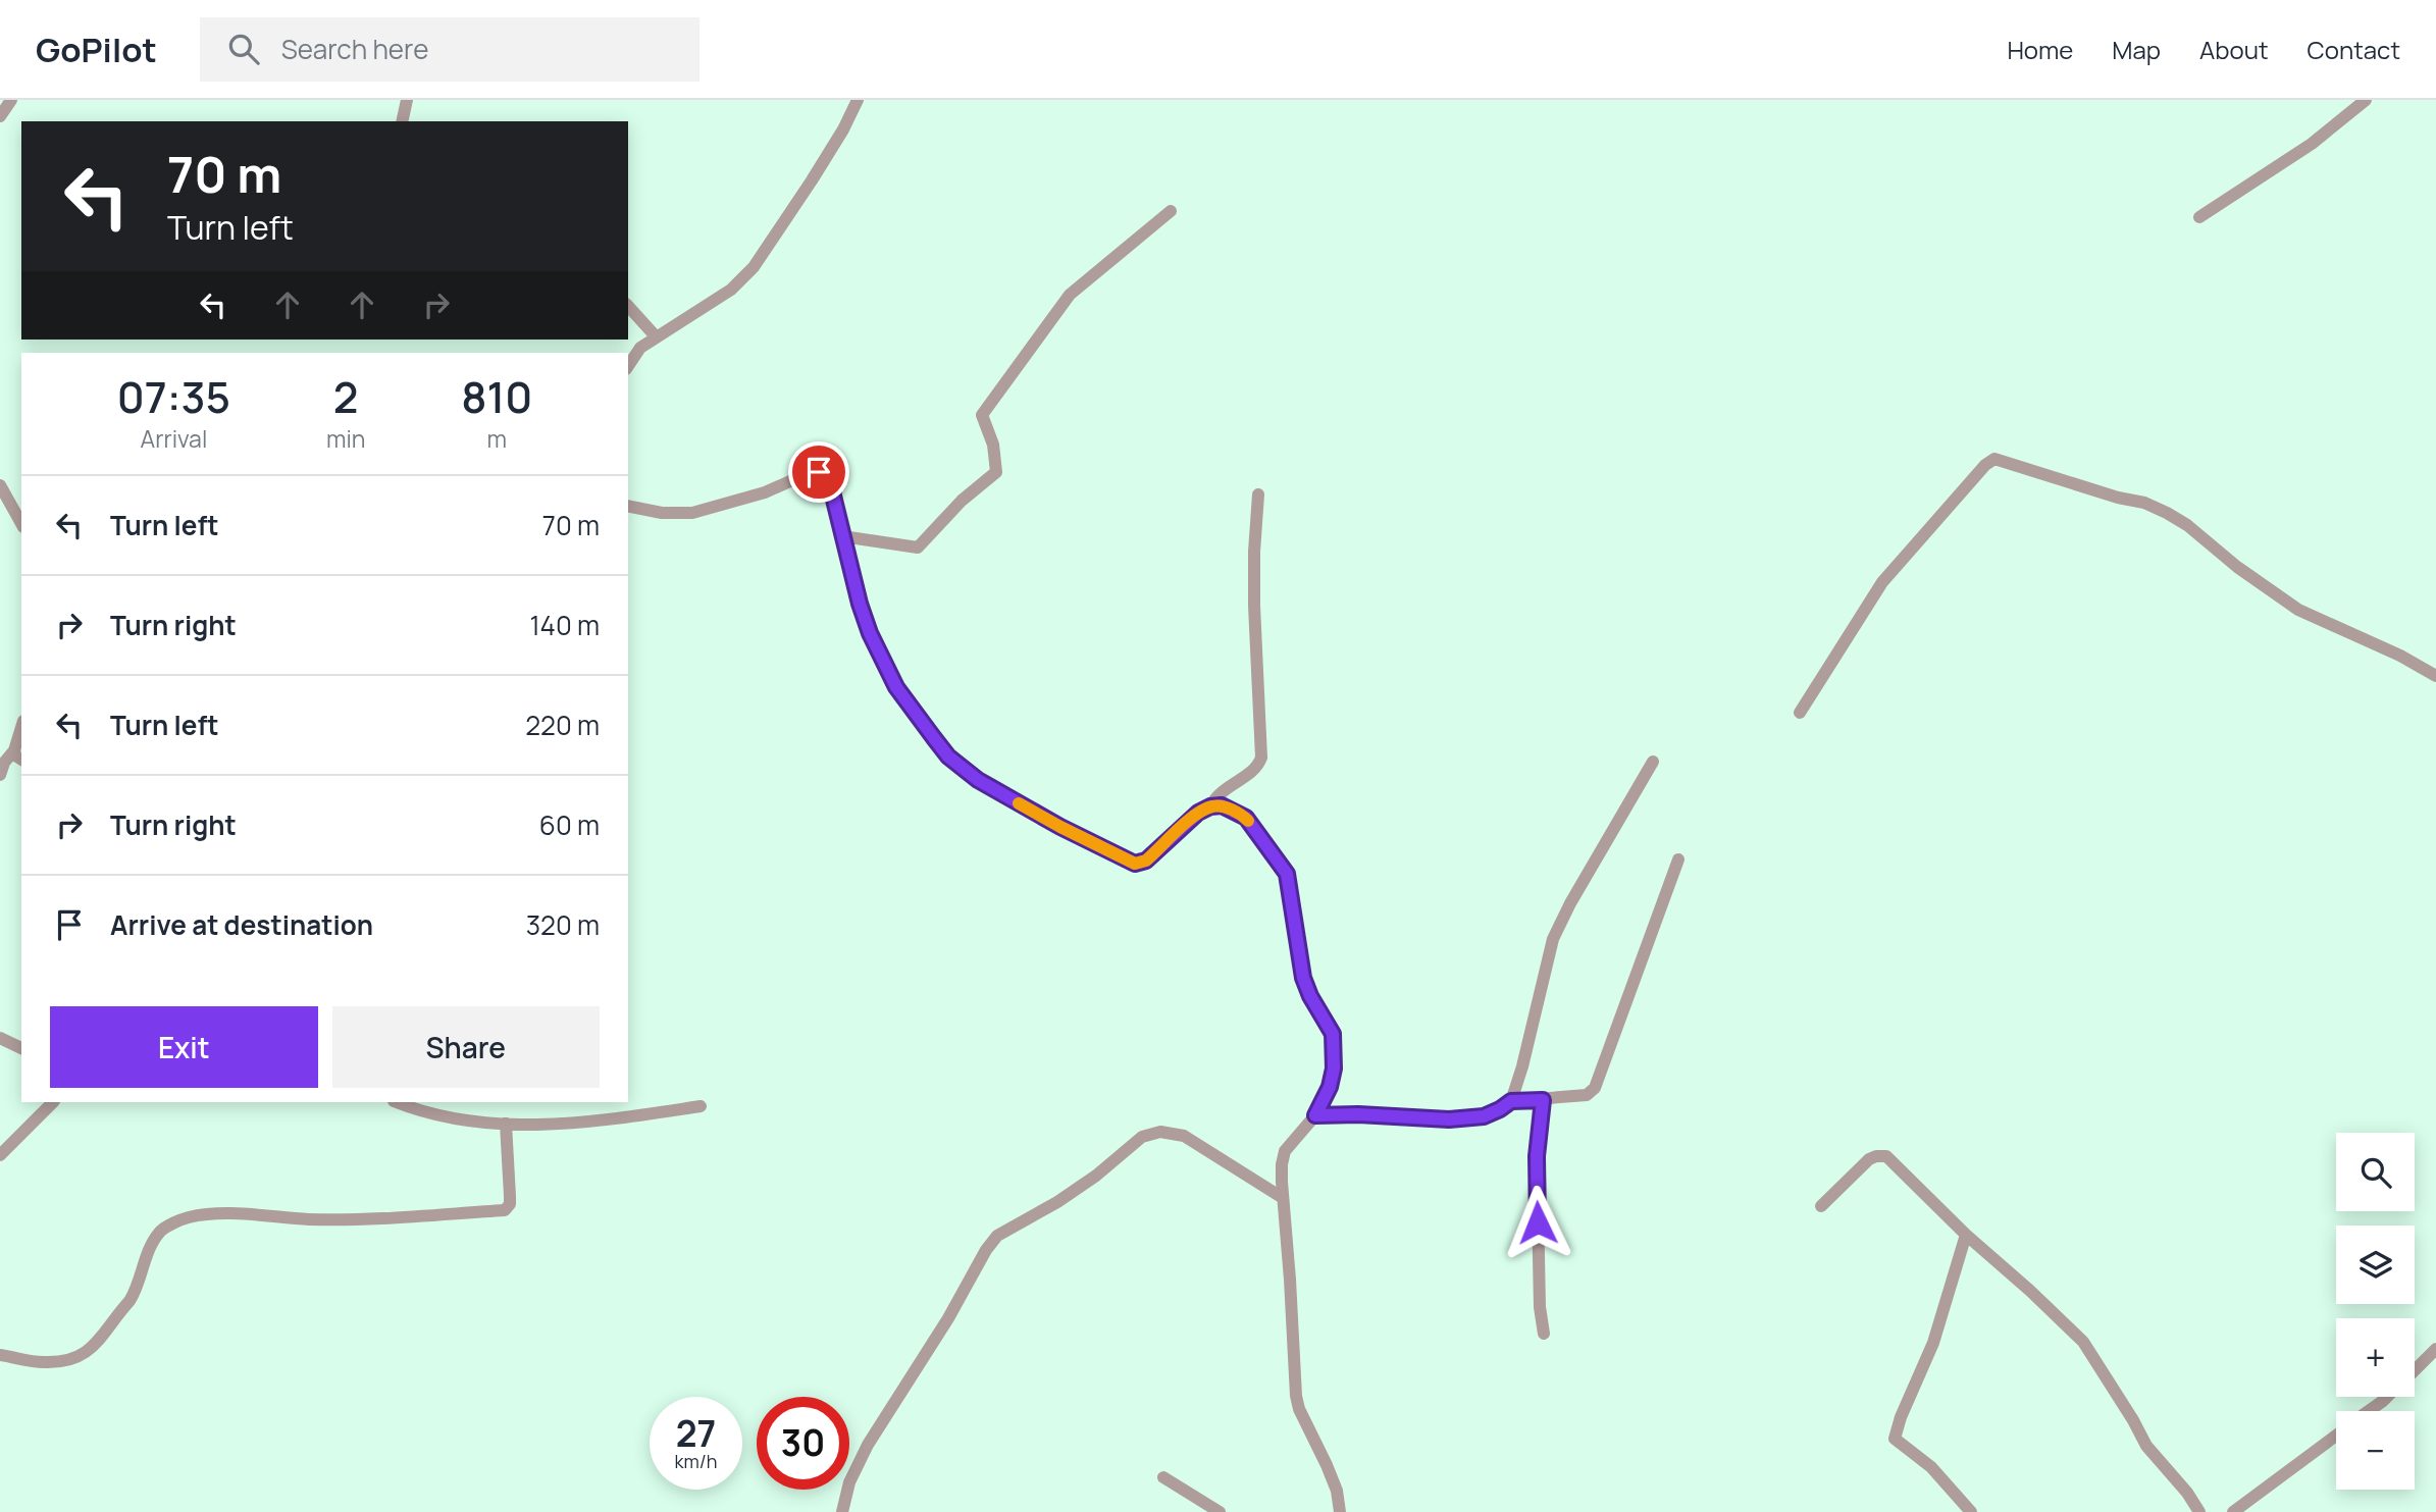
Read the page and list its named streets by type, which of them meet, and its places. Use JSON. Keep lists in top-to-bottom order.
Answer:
{
  "page": {
    "header": "GoPilot",
    "search": "Search here",
    "nav": [
      "Home",
      "Map",
      "About",
      "Contact"
    ],
    "turn": ["70 m", "Turn left"],
    "eta": [
      "07:35",
      "Arrival",
      "2",
      "min",
      "810",
      "m"
    ],
    "list": [
      {
        "name": "Turn left",
        "value": "70 m"
      },
      {
        "name": "Turn right",
        "value": "140 m"
      },
      {
        "name": "Turn left",
        "value": "220 m"
      },
      {
        "name": "Turn right",
        "value": "60 m"
      },
      {
        "name": "Arrive at destination",
        "value": "320 m"
      }
    ],
    "buttons": ["Exit", "Share"],
    "map_buttons": ["+", "−"],
    "speed": "27 km/h",
    "limit": "30"
  }
}
